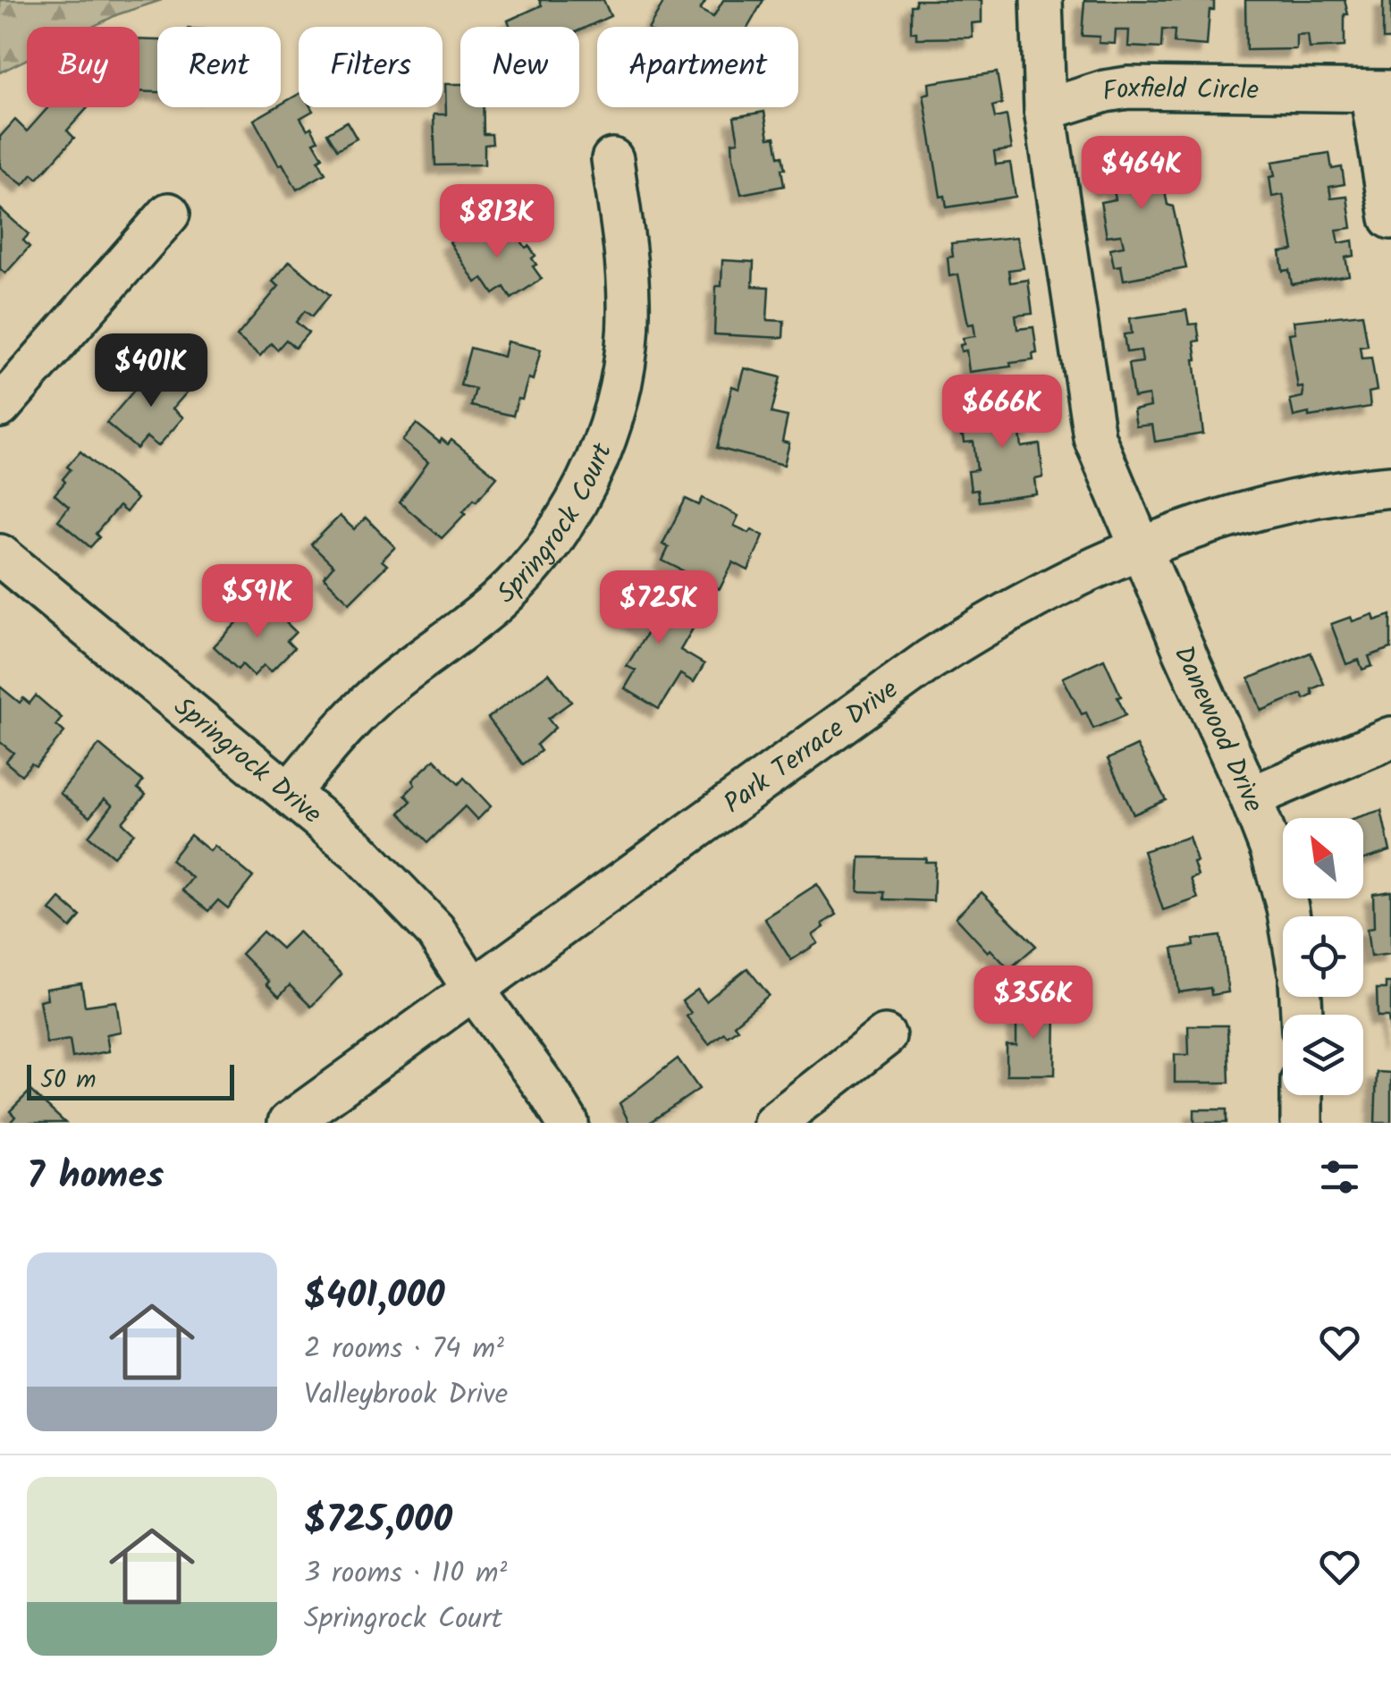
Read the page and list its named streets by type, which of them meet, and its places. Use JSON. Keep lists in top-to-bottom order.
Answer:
{
  "streets": {
    "street": [
      "Foxfield Circle",
      "Springrock Court",
      "Danewood Drive",
      "Park Terrace Drive",
      "Springrock Drive"
    ]
  },
  "crossings": [
    ["Springrock Court", "Springrock Drive"],
    ["Danewood Drive", "Park Terrace Drive"],
    ["Park Terrace Drive", "Springrock Drive"]
  ],
  "scale_bar": "50 m",
  "north": "top left",
  "page": {
    "chip": [
      "Buy",
      "Rent",
      "Filters",
      "New",
      "Apartment"
    ],
    "price": [
      "$464K",
      "$813K",
      "$401K",
      "$666K",
      "$591K",
      "$725K",
      "$356K"
    ],
    "scale": "50 m",
    "heading": "7 homes",
    "list": [
      {
        "name": "$401,000",
        "note": "2 rooms · 74 m² · Valleybrook Drive"
      },
      {
        "name": "$725,000",
        "note": "3 rooms · 110 m² · Springrock Court"
      }
    ]
  }
}
